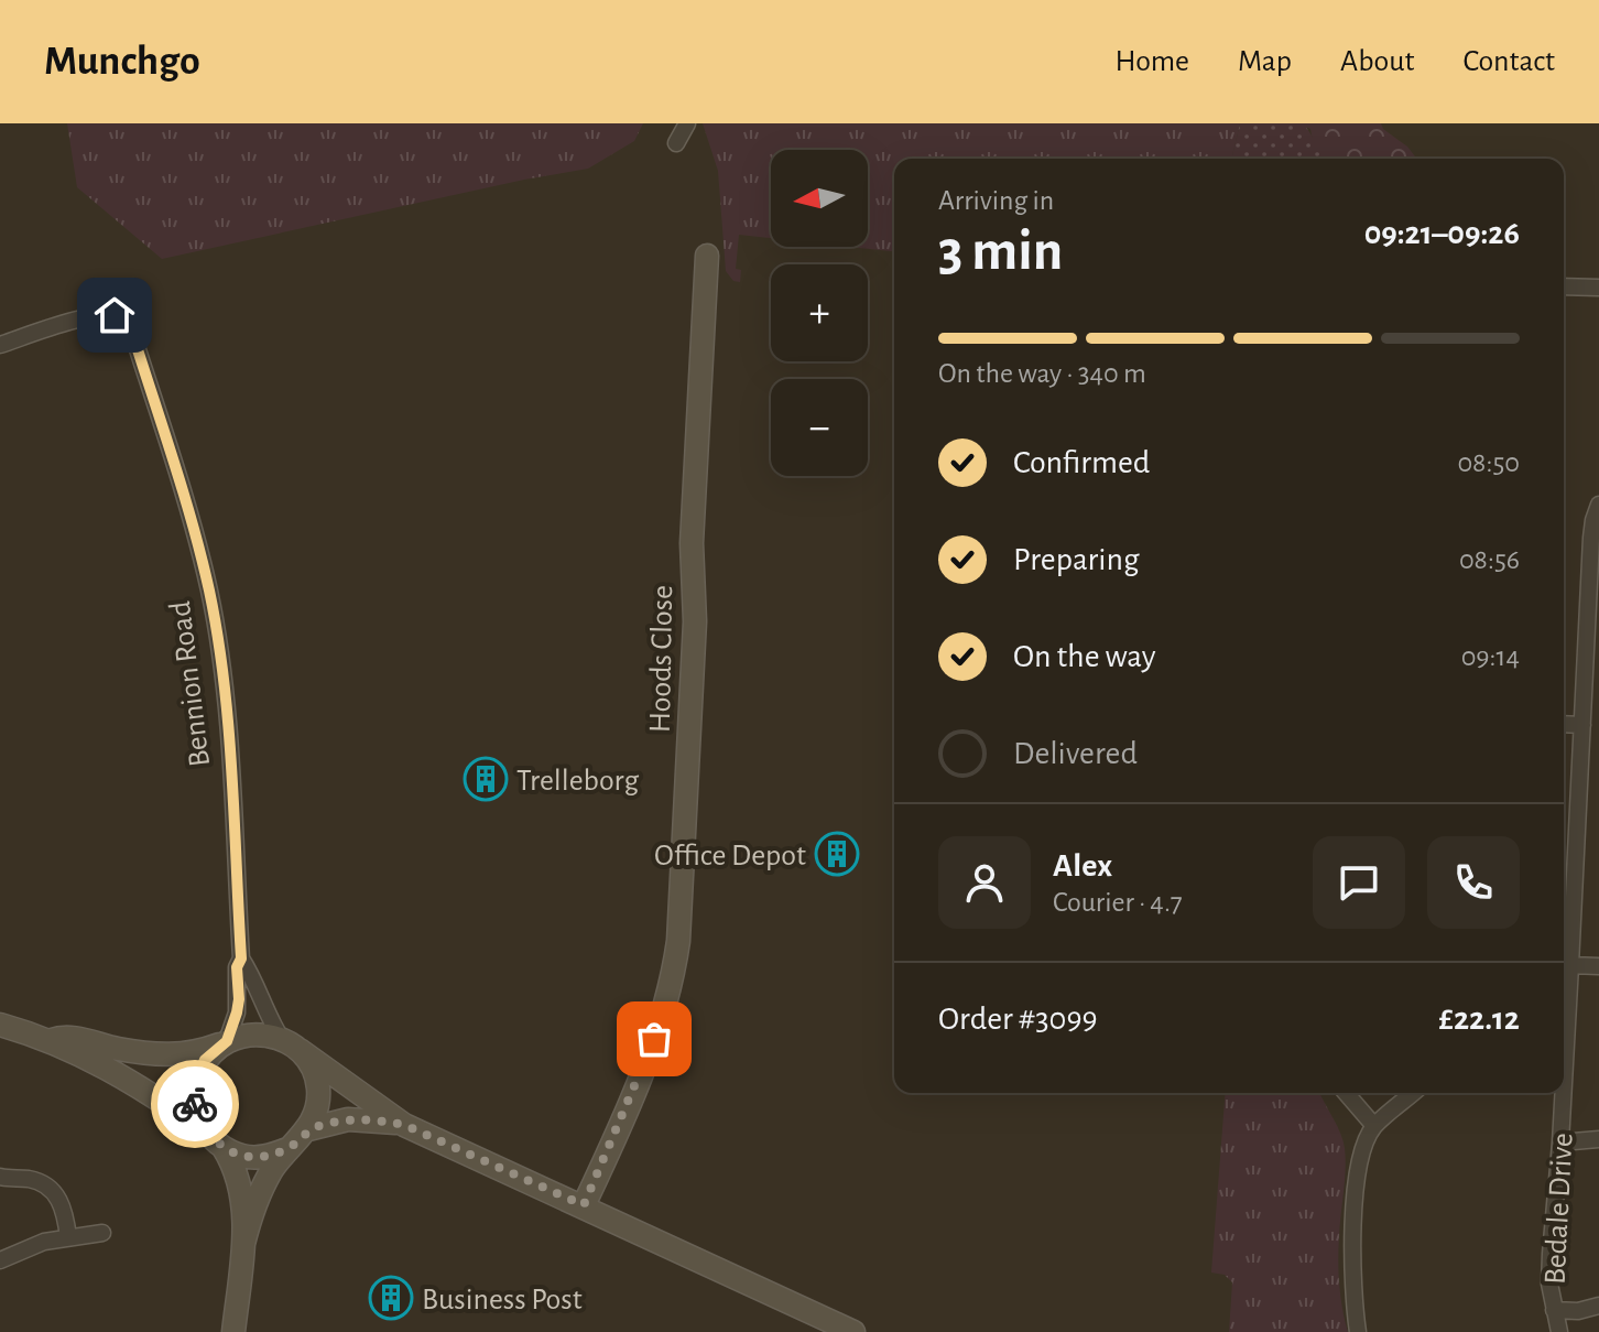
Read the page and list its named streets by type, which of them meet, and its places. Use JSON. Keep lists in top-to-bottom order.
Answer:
{
  "streets": {
    "street": ["Hoods Close", "Bennion Road", "Bedale Drive"]
  },
  "places": {
    "building": ["Trelleborg", "Office Depot", "Business Post"]
  },
  "north": "left",
  "page": {
    "header": "Munchgo",
    "nav": [
      "Home",
      "Map",
      "About",
      "Contact"
    ],
    "map_buttons": ["+", "−"],
    "heading": ["3 min", "Arriving in", "09:21–09:26"],
    "panel": [
      "Alex",
      "Courier · 4.7",
      "Order #3099",
      "£22.12"
    ],
    "bar": "On the way · 340 m",
    "list": [
      ["Confirmed", "08:50"],
      ["Preparing", "08:56"],
      ["On the way", "09:14"],
      "Delivered"
    ]
  }
}
